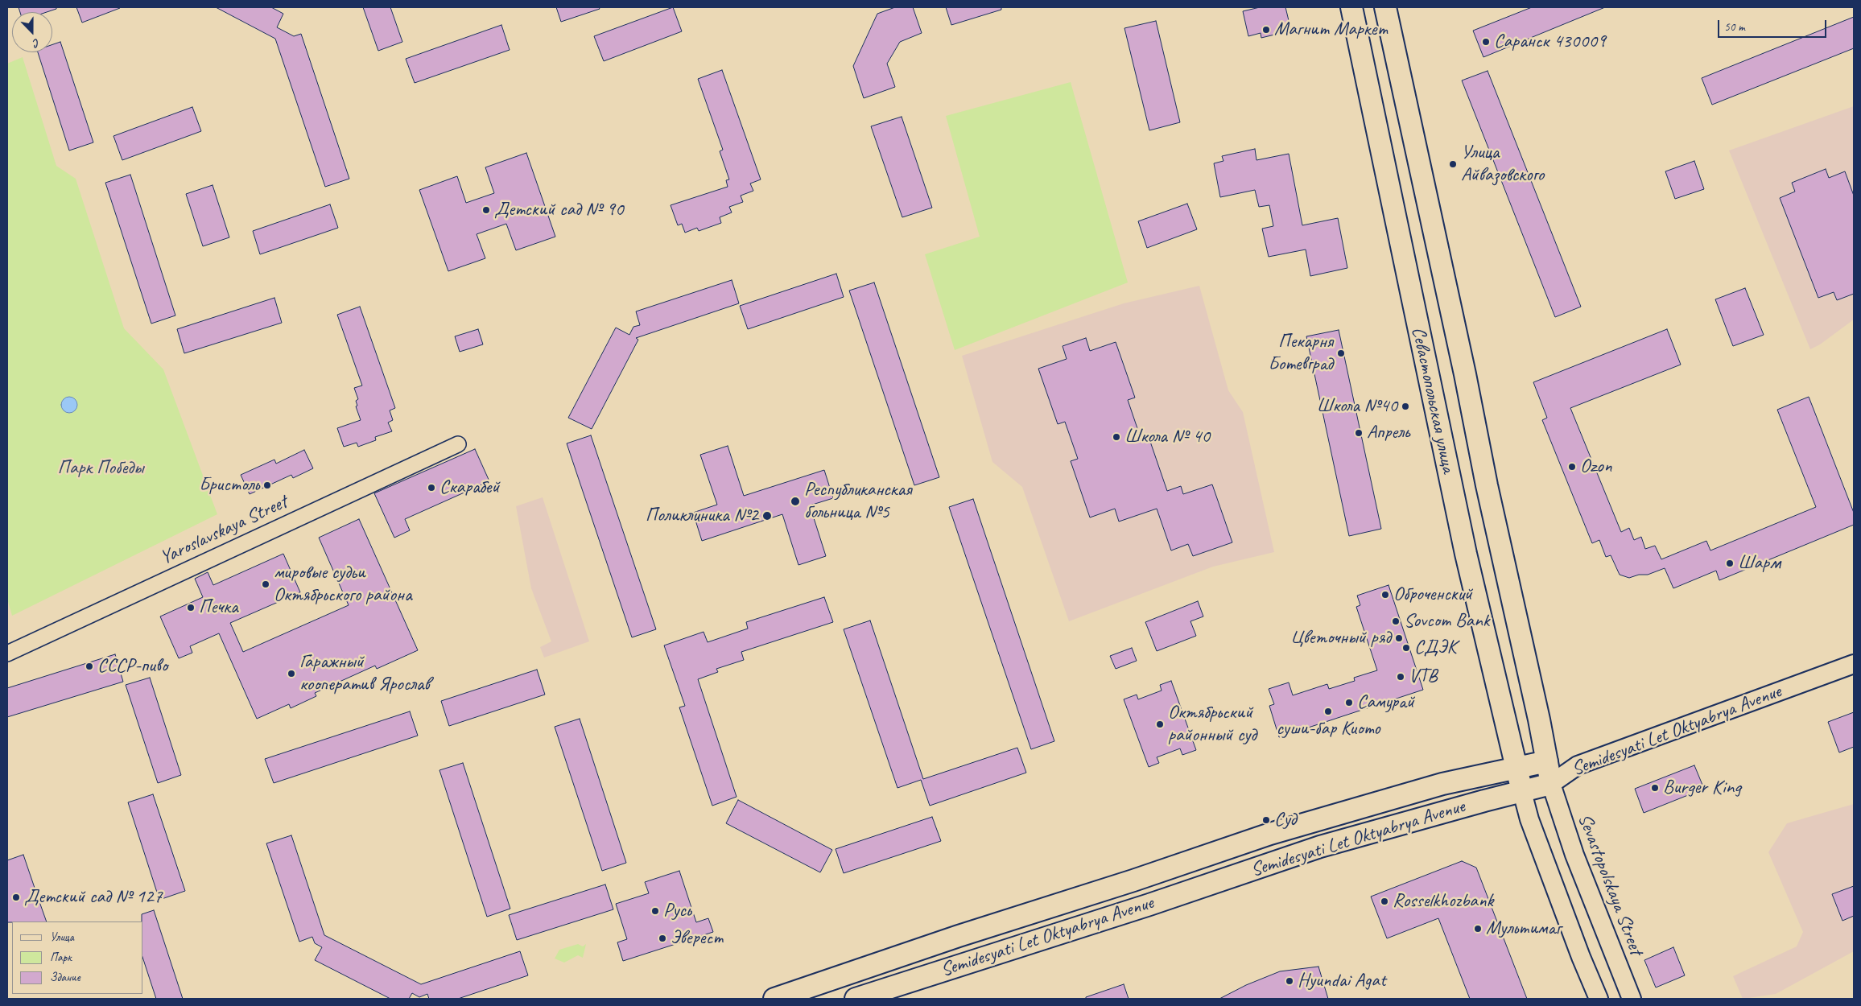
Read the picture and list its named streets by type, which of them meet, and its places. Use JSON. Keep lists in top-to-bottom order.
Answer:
{
  "streets": {
    "main road": ["Севастопольская улица", "Semidesyati Let Oktyabrya Avenue"],
    "street": ["Yaroslavskaya Street", "Sevastopolskaya Street"]
  },
  "crossings": [
    ["Севастопольская улица", "Semidesyati Let Oktyabrya Avenue"],
    ["Севастопольская улица", "Sevastopolskaya Street"],
    ["Semidesyati Let Oktyabrya Avenue", "Sevastopolskaya Street"]
  ],
  "parks": ["Парк Победы"],
  "places": [
    "Магнит Маркет",
    "Саранск 430009",
    "Улица Айвазовского",
    "Детский сад № 90",
    "Пекарня Ботевград",
    "Школа №40",
    "Апрель",
    "Школа № 40",
    "Ozon",
    "Бристоль",
    "Скарабей",
    "Республиканская больница №5",
    "Поликлиника №2",
    "Шарм",
    "мировые судьи Октябрьского района",
    "Оброченский",
    "Печка",
    "Sovcom Bank",
    "Цветочный ряд",
    "СДЭК",
    "СССР-пиво",
    "Гаражный кооператив Ярослав",
    "VTB",
    "Самурай",
    "суши-бар Киото",
    "Октябрьский районный суд",
    "Burger King",
    "Суд",
    "Детский сад № 127",
    "Rosselkhozbank",
    "Русь",
    "Мультимаг",
    "Эверест",
    "Hyundai Agat"
  ],
  "legend": ["Улица", "Парк", "Здание"],
  "scale_bar": "50 m",
  "north": "bottom"
}
